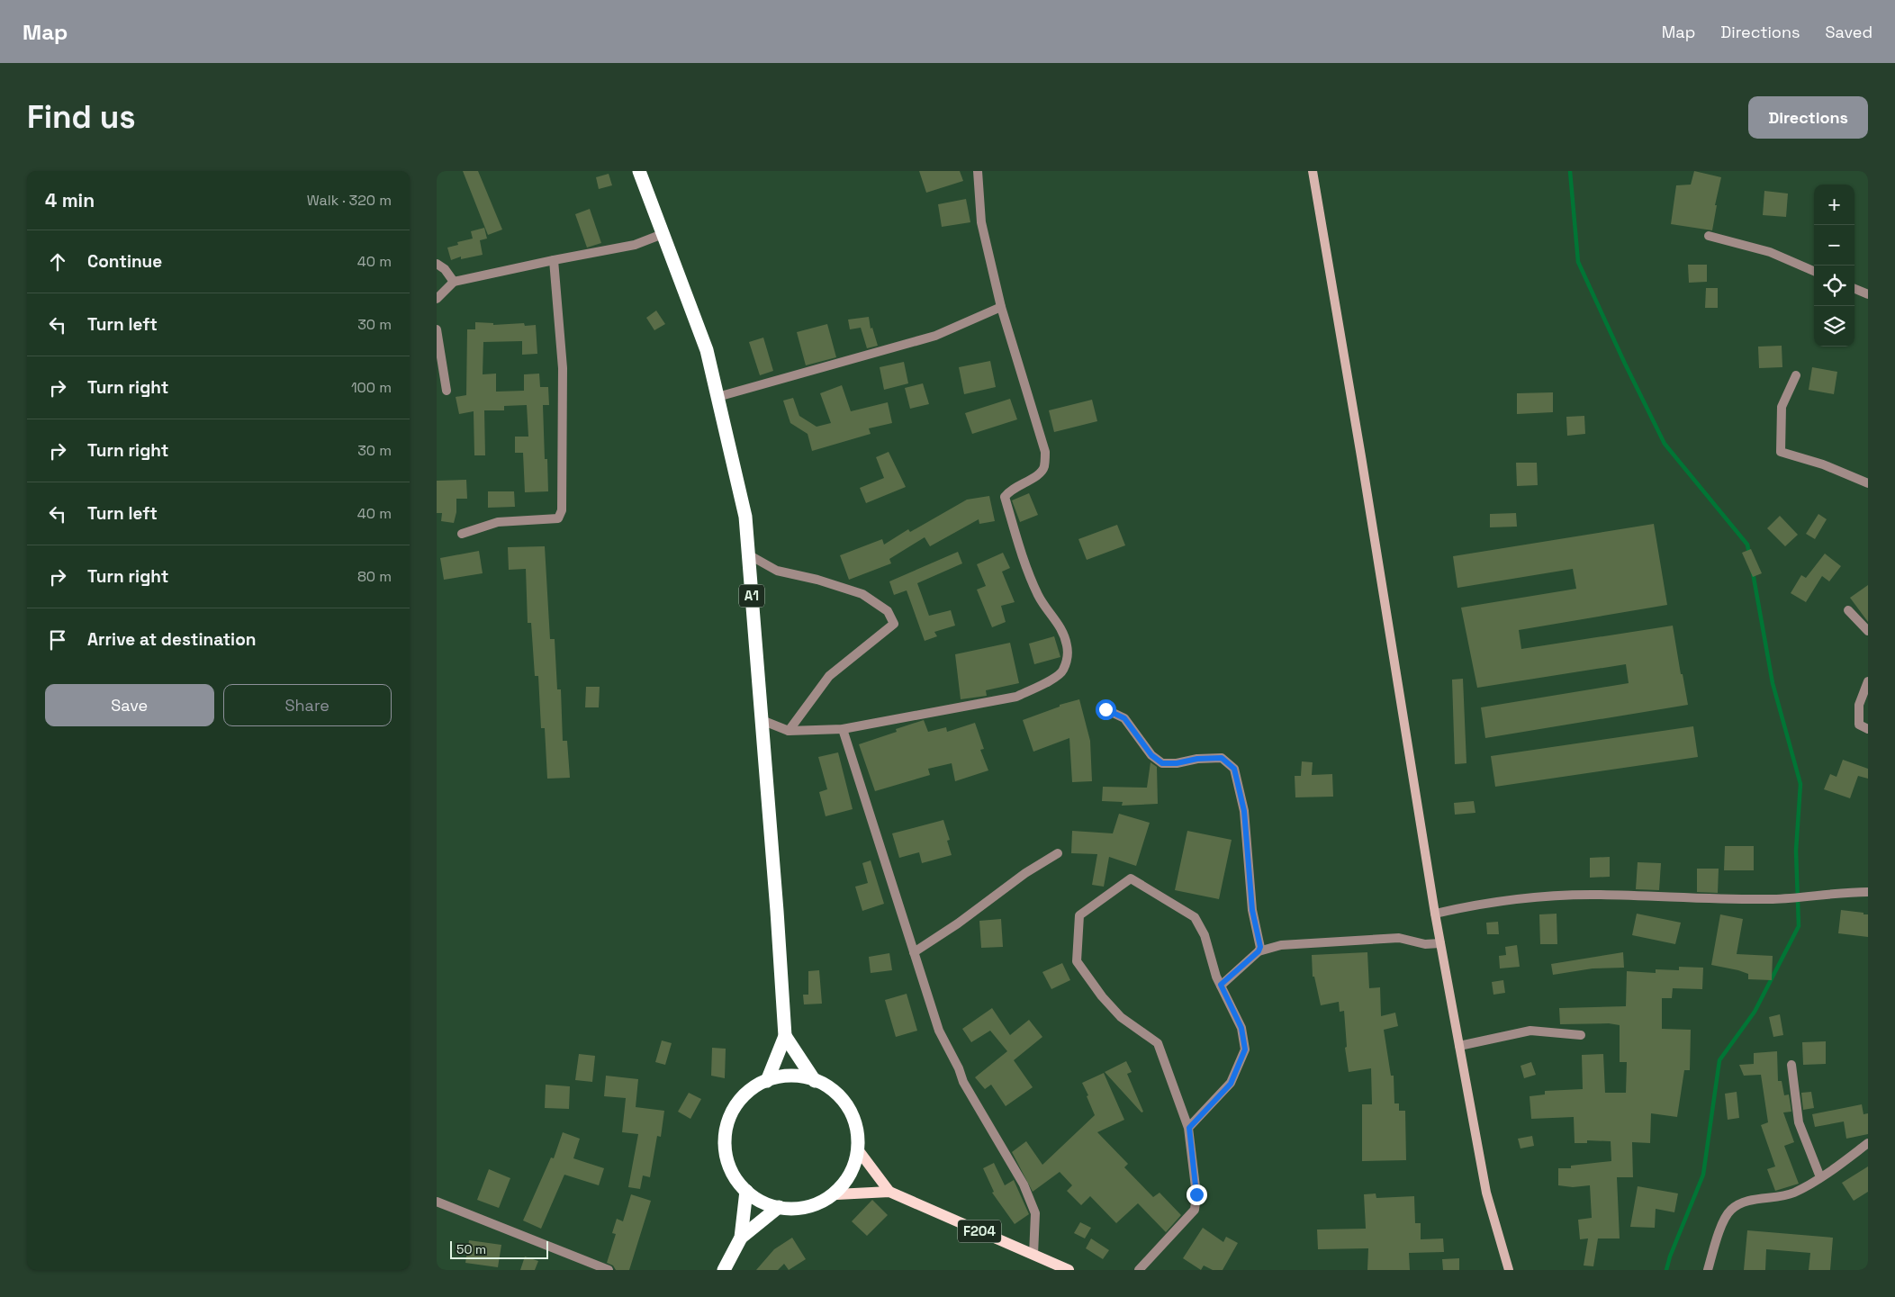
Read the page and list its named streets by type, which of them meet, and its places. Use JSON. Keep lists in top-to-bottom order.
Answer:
{
  "streets": {
    "highway": ["A1"],
    "main road": ["F204"]
  },
  "crossings": [
    ["A1", "F204"]
  ],
  "scale_bar": "50 m",
  "page": {
    "header": "Map",
    "nav": ["Map", "Directions", "Saved"],
    "buttons": [
      "Directions",
      ["Save", "Share"]
    ],
    "title": "Find us",
    "heading": ["4 min", "Walk · 320 m"],
    "map_buttons": ["+", "−"],
    "list": [
      ["Continue", "40 m"],
      ["Turn left", "30 m"],
      ["Turn right", "100 m"],
      ["Turn right", "30 m"],
      ["Turn left", "40 m"],
      ["Turn right", "80 m"],
      "Arrive at destination"
    ],
    "scale": "50 m"
  }
}
